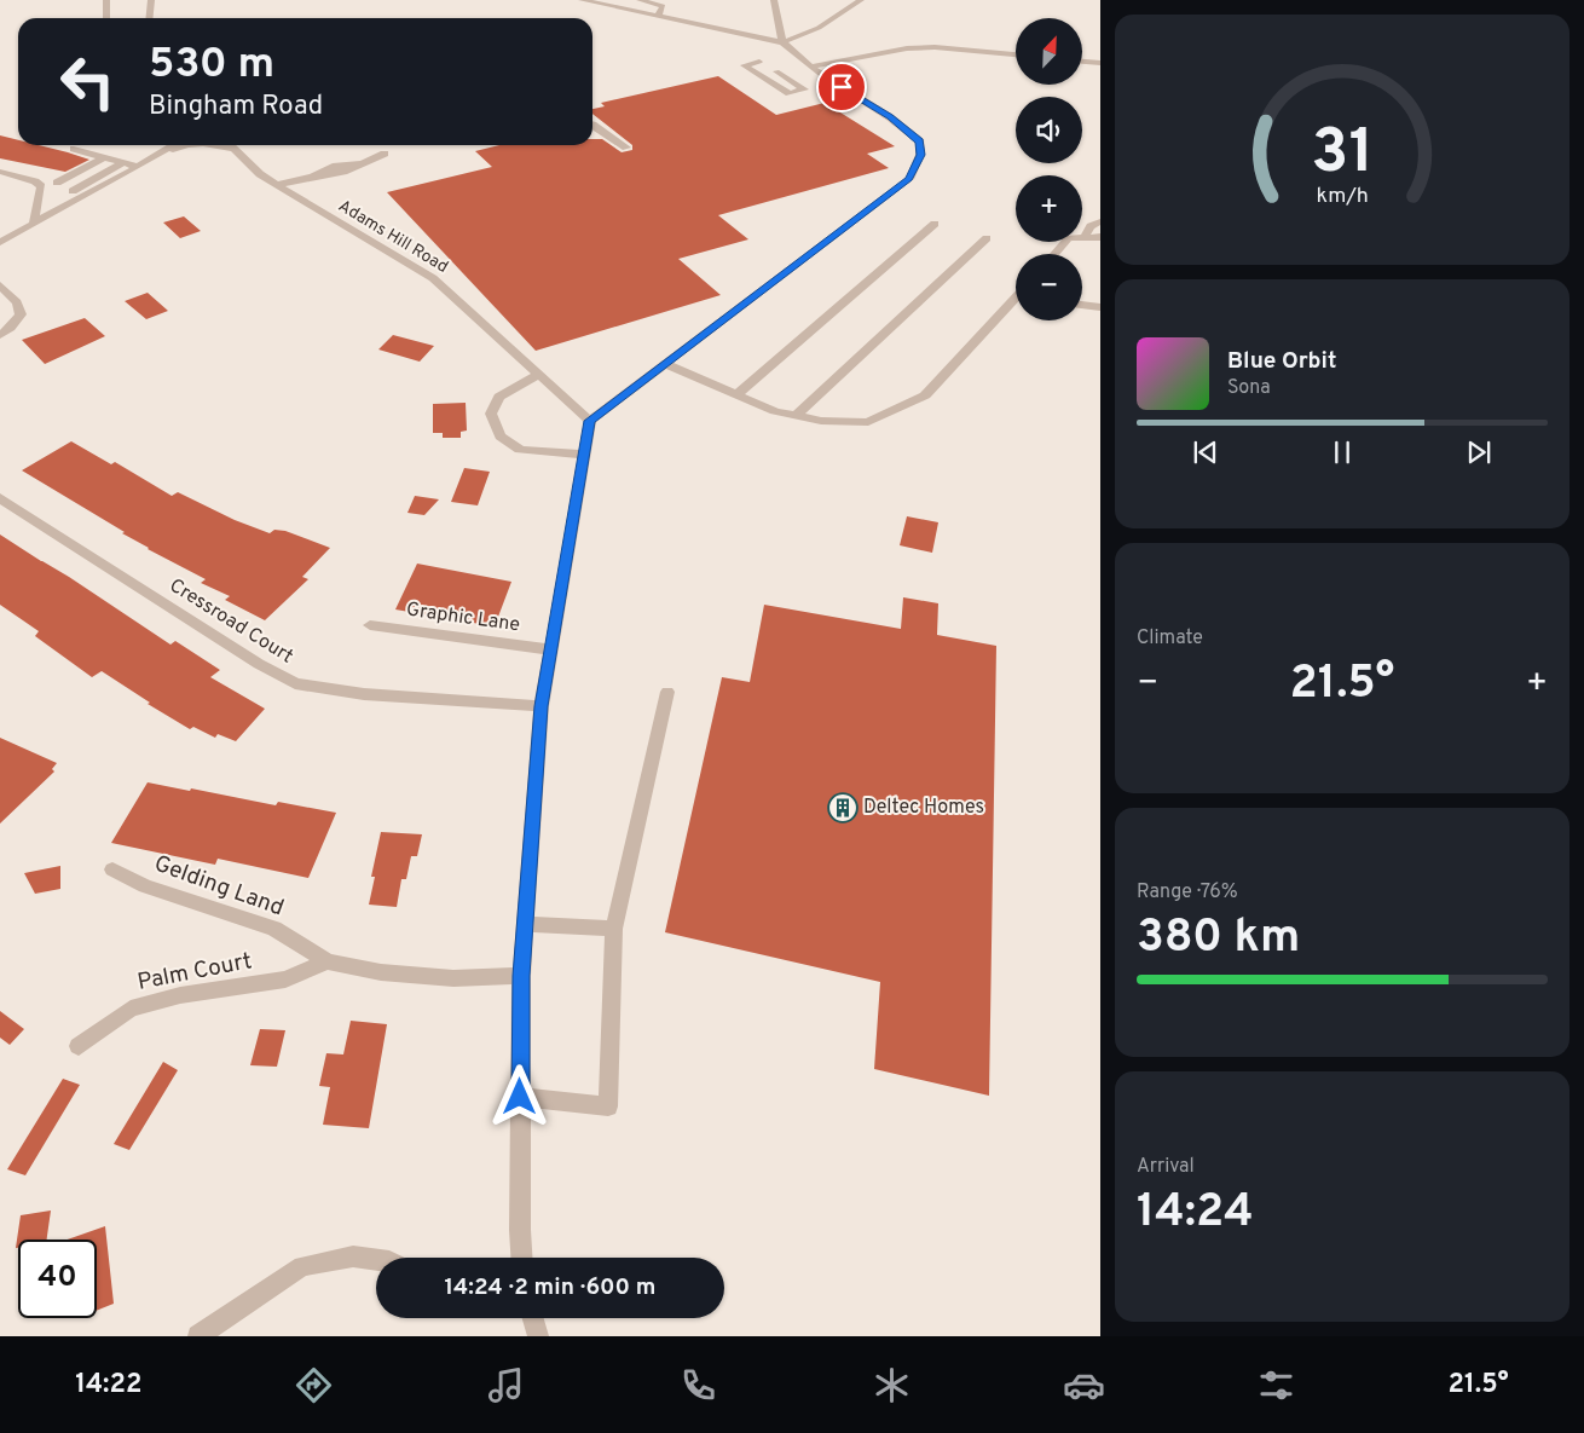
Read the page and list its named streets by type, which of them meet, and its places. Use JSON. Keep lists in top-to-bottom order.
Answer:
{
  "streets": {
    "street": [
      "Adams Hill Road",
      "Graphic Lane",
      "Cressroad Court",
      "Gelding Land",
      "Palm Court"
    ]
  },
  "crossings": [
    ["Gelding Land", "Palm Court"]
  ],
  "places": {
    "building": ["Deltec Homes"]
  },
  "north": "top right",
  "page": {
    "map_buttons": ["+", "−"],
    "turn": ["530 m", "Bingham Road"],
    "song": ["Blue Orbit", "Sona"],
    "tile": [
      "Climate",
      ["Range · 76%", "380 km"],
      ["Arrival", "14:24"]
    ],
    "heat": ["−", "21.5°", "+"],
    "limit": "40",
    "trip": "14:24 · 2 min · 600 m",
    "tabs": ["14:22", "21.5°"],
    "gauge": ["31", "km/h"]
  }
}
